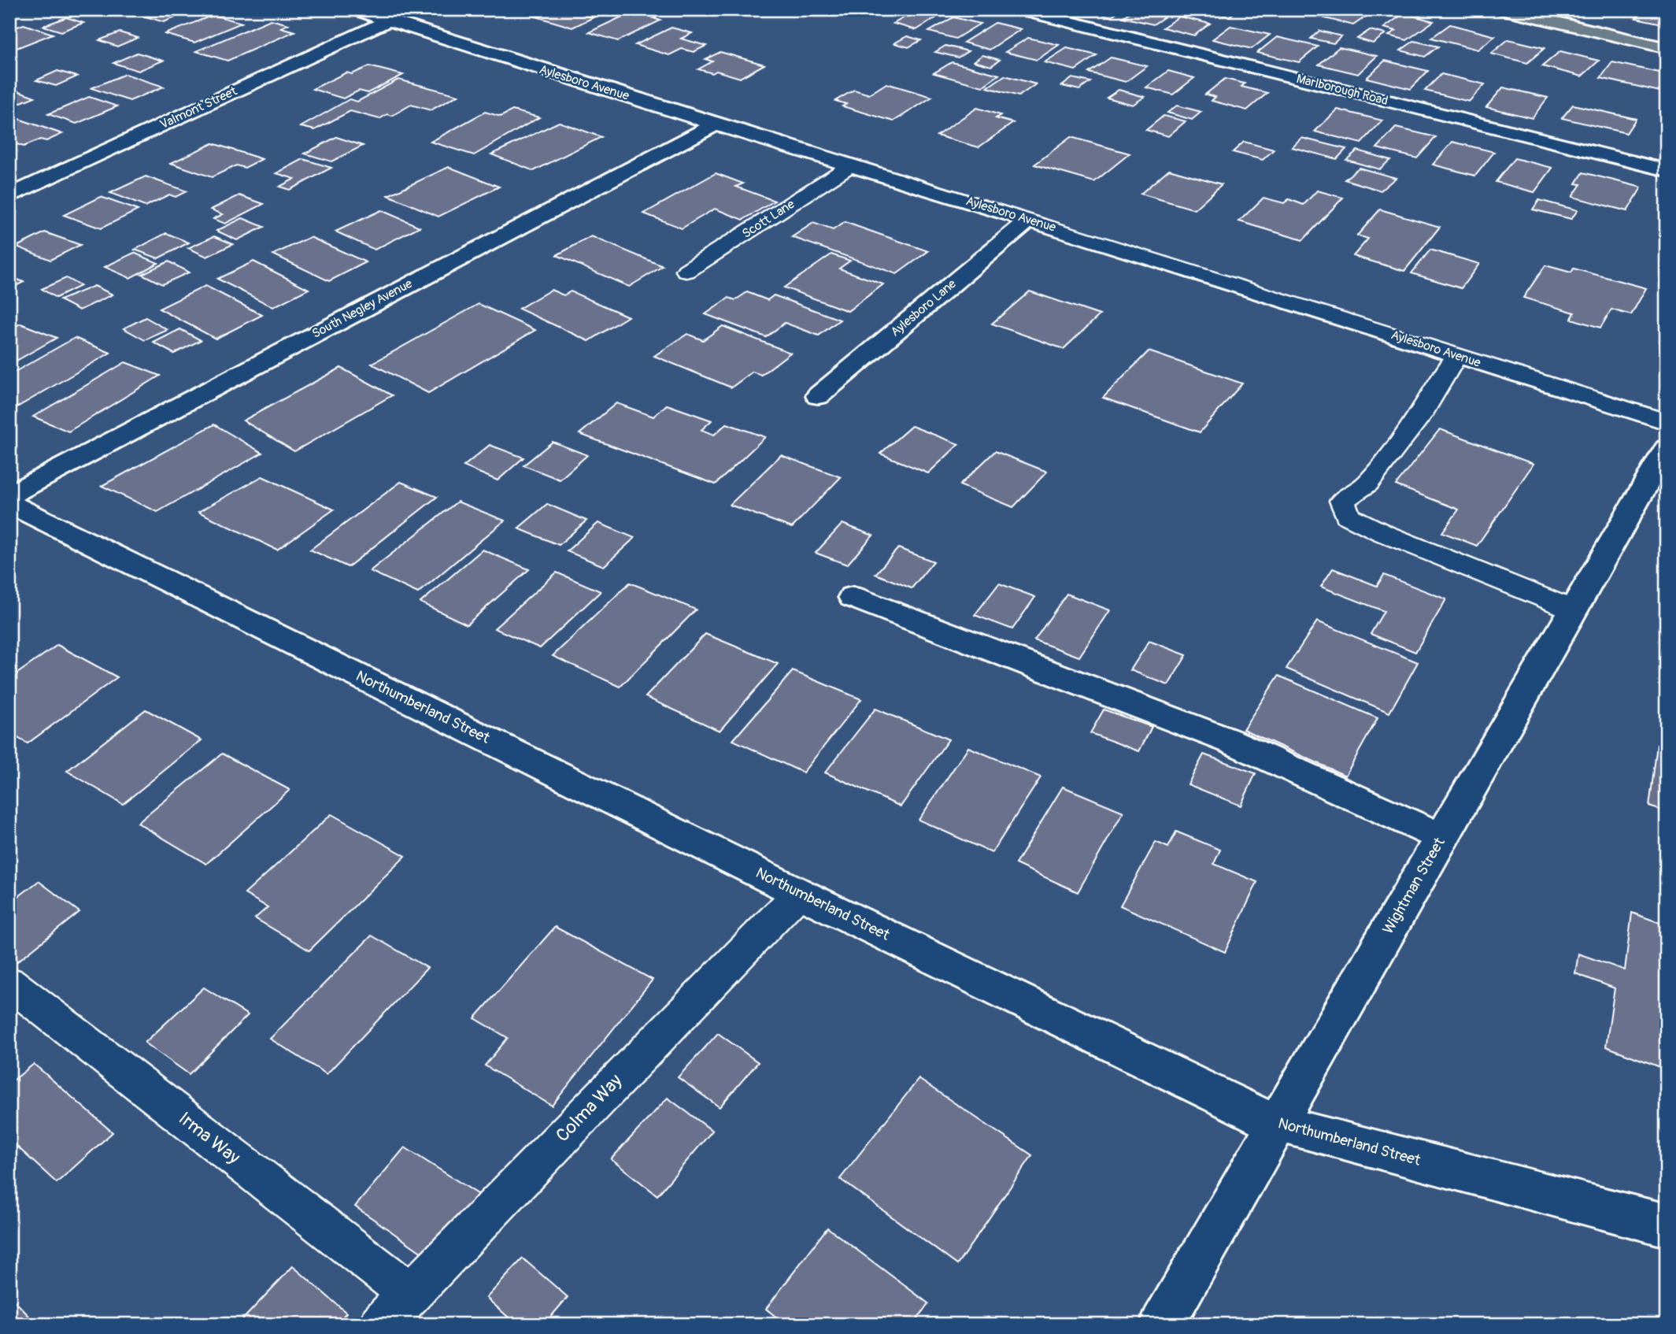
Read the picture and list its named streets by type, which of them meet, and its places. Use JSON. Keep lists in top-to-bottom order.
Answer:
{
  "streets": {
    "street": [
      "Aylesboro Avenue",
      "Marlborough Road",
      "Valmont Street",
      "Aylesboro Lane",
      "South Negley Avenue",
      "Northumberland Street",
      "Wightman Street"
    ],
    "lane": ["Scott Lane", "Colma Way", "Irma Way"]
  },
  "crossings": [
    ["Aylesboro Avenue", "Valmont Street"],
    ["Aylesboro Avenue", "Scott Lane"],
    ["Aylesboro Avenue", "Aylesboro Lane"],
    ["Aylesboro Avenue", "South Negley Avenue"],
    ["Northumberland Street", "Wightman Street"],
    ["Northumberland Street", "Colma Way"],
    ["Colma Way", "Irma Way"]
  ]
}
